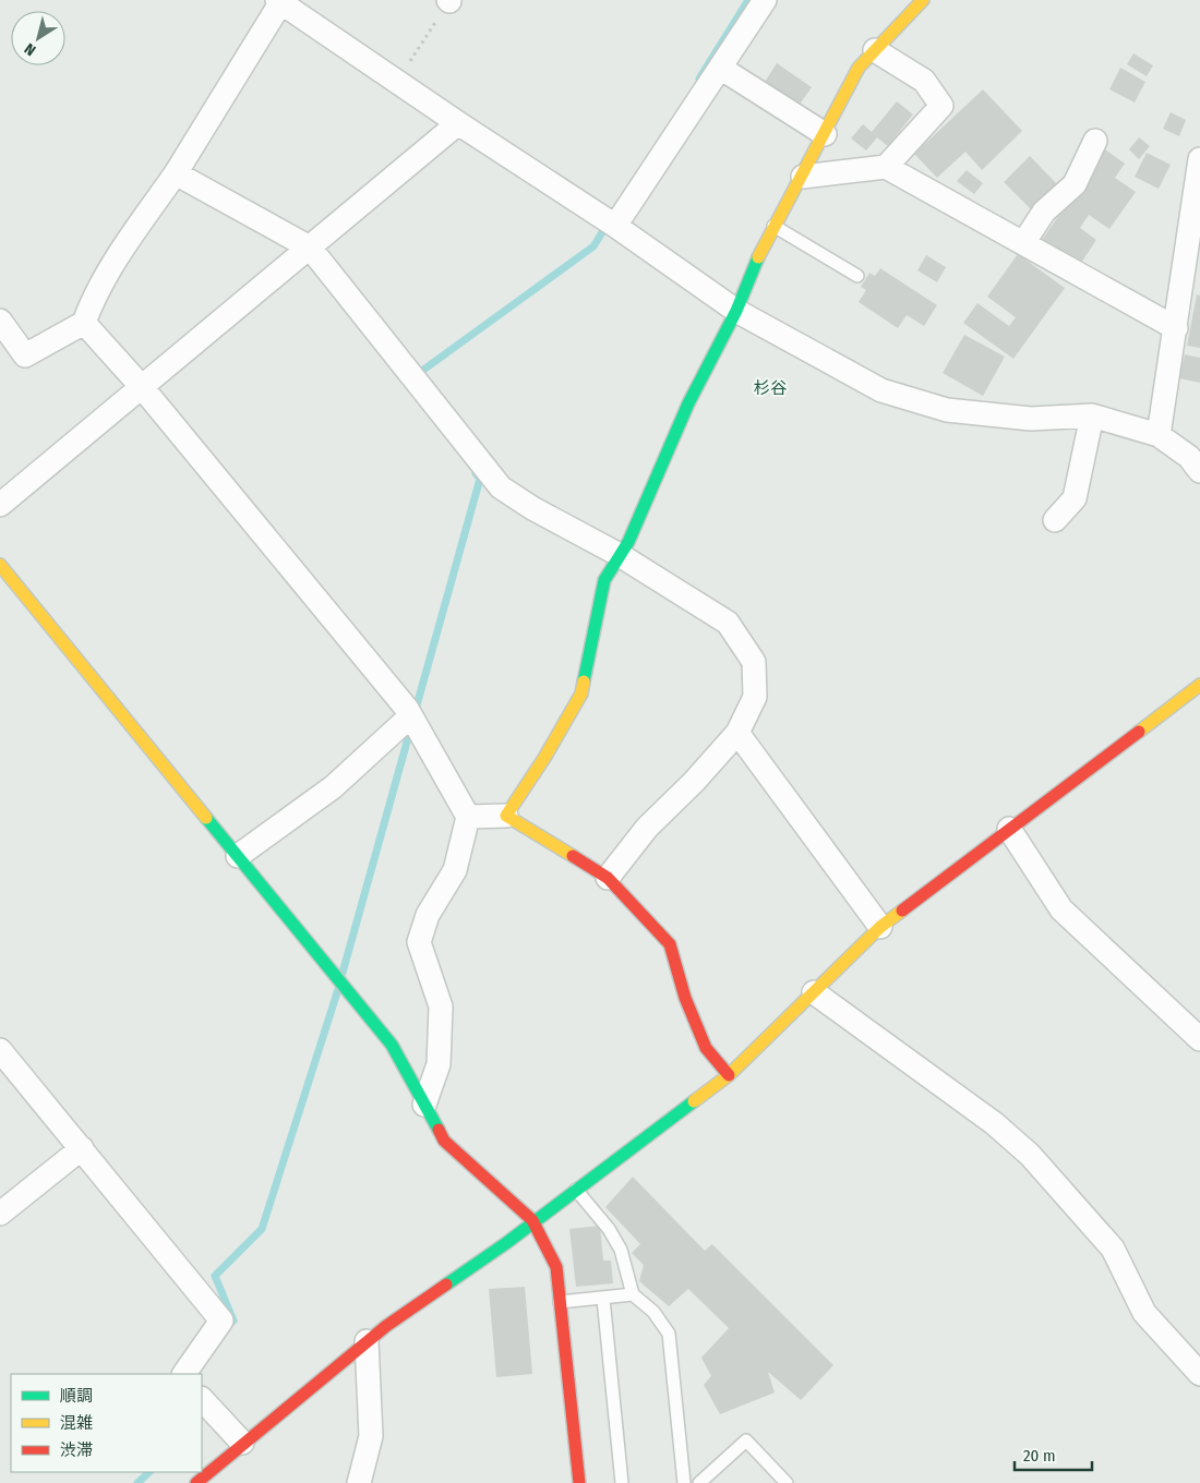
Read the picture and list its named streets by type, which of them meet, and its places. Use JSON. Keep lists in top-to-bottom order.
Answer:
{
  "districts": ["杉谷"],
  "legend": ["順調", "混雑", "渋滞"],
  "scale_bar": "20 m",
  "north": "bottom left"
}
